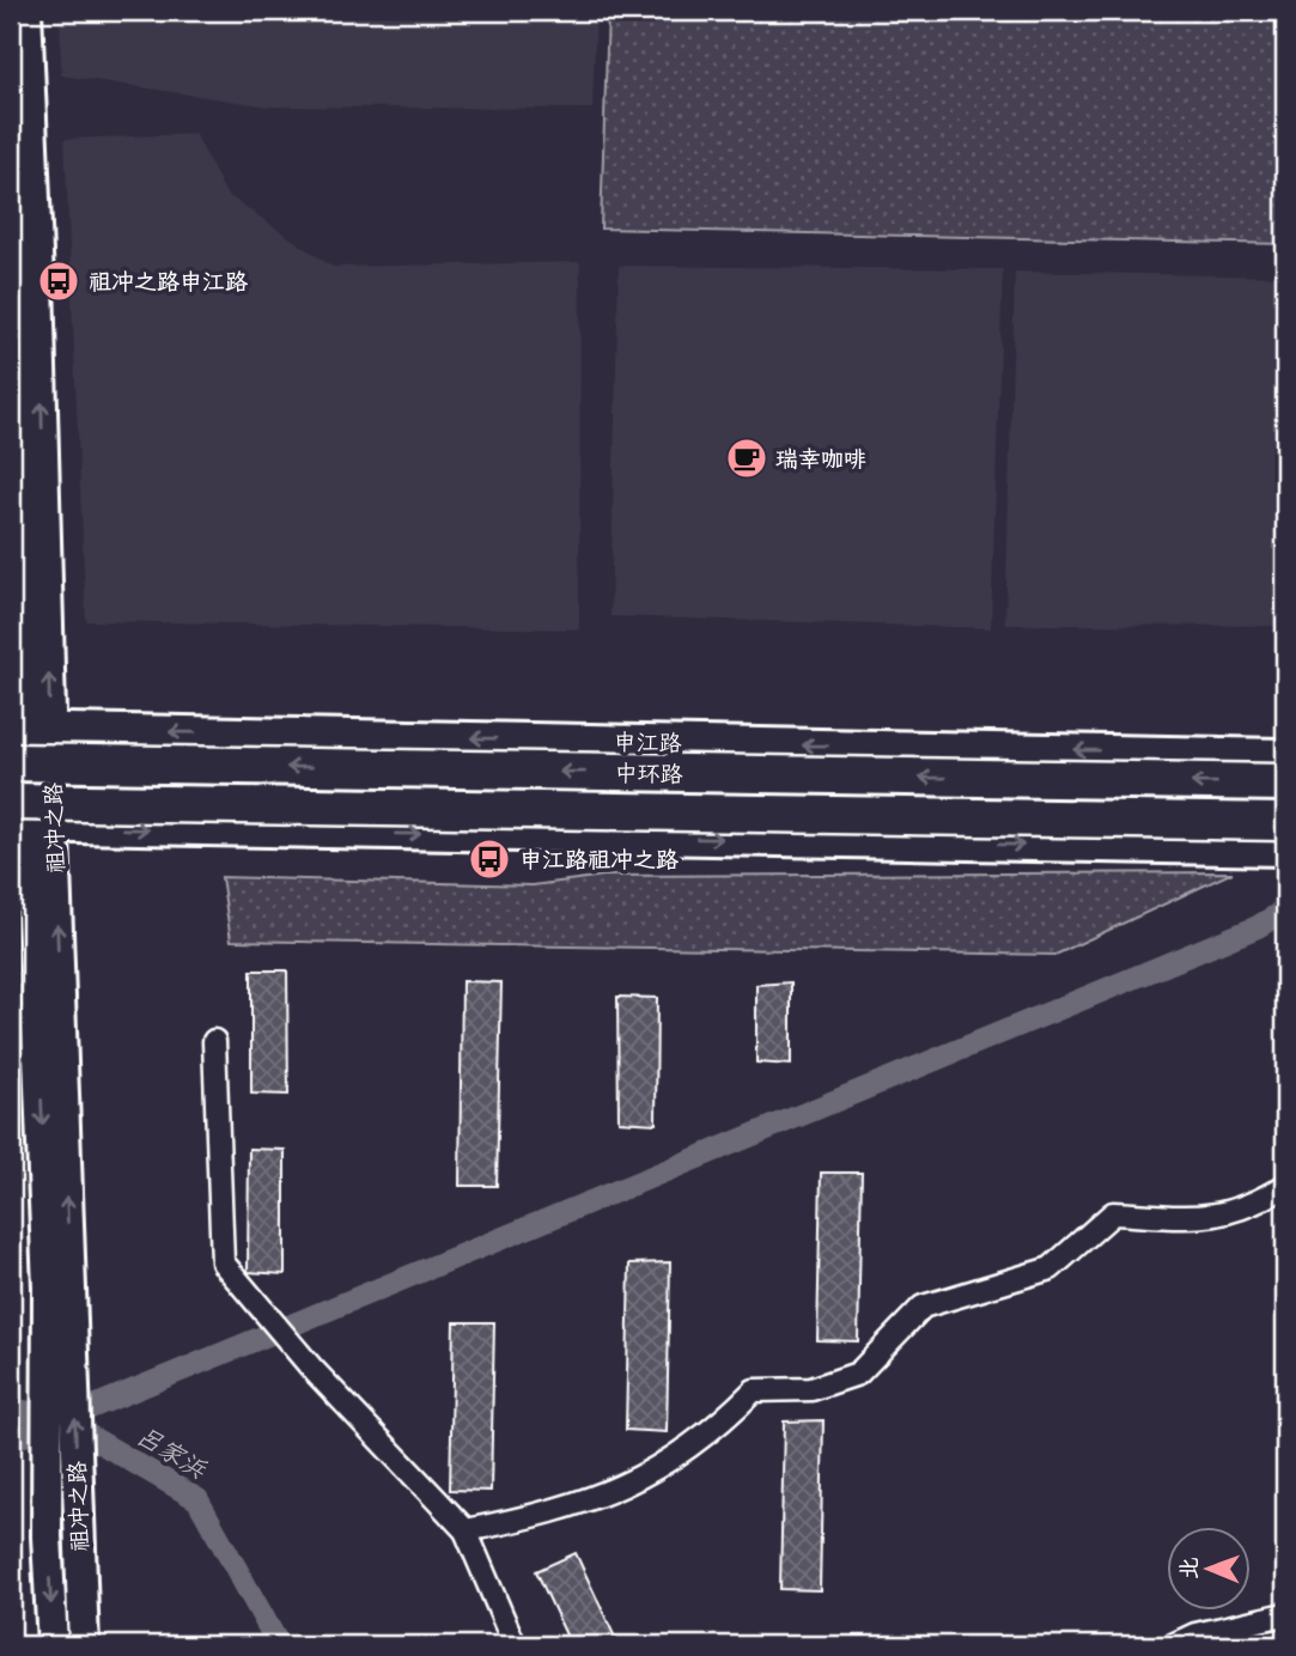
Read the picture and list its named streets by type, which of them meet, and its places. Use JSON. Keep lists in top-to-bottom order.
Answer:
{
  "streets": {
    "highway": ["中环路"],
    "main road": ["申江路", "祖冲之路"]
  },
  "crossings": [
    ["申江路", "祖冲之路"],
    ["中环路", "祖冲之路"]
  ],
  "water": ["吕家浜"],
  "places": {
    "bus stop": ["祖冲之路申江路", "申江路祖冲之路"],
    "cafe": ["瑞幸咖啡"]
  },
  "north": "left"
}
